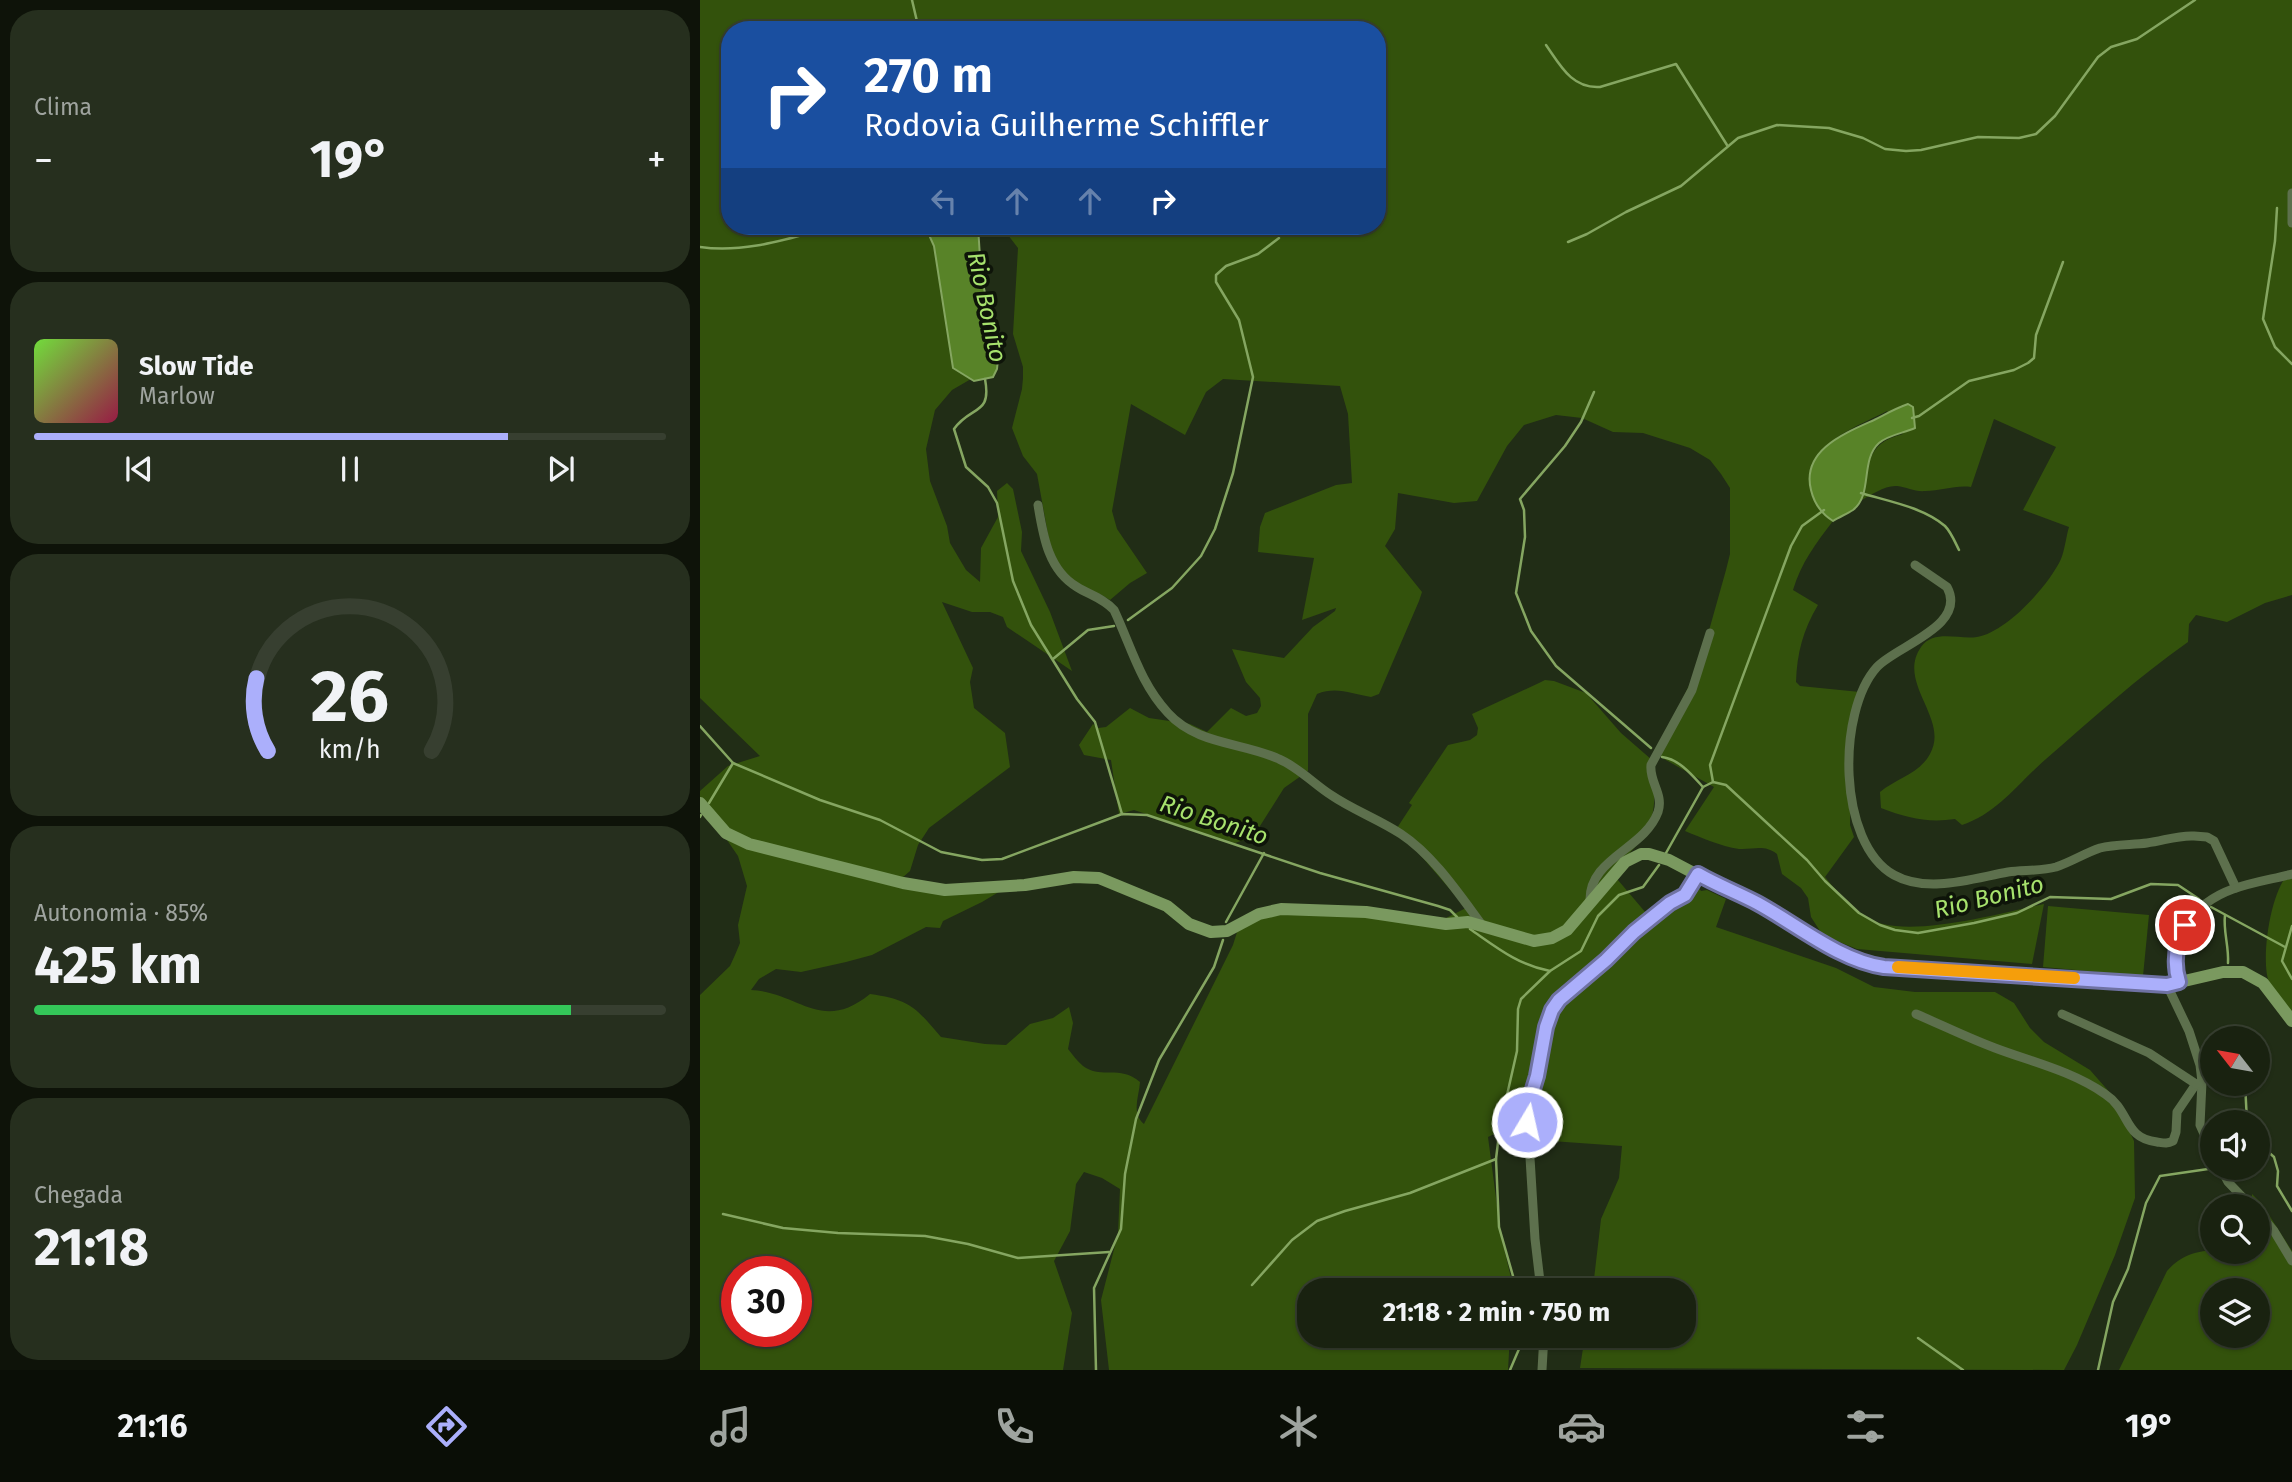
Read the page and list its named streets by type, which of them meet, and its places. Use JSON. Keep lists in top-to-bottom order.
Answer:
{
  "water": ["Rio Bonito"],
  "north": "top left",
  "page": {
    "tile": [
      "Clima",
      ["Autonomia · 85%", "425 km"],
      ["Chegada", "21:18"]
    ],
    "turn": ["270 m", "Rodovia Guilherme Schiffler"],
    "heat": ["−", "19°", "+"],
    "song": ["Slow Tide", "Marlow"],
    "limit": "30",
    "trip": "21:18 · 2 min · 750 m",
    "tabs": ["21:16", "19°"],
    "gauge": ["26", "km/h"]
  }
}
